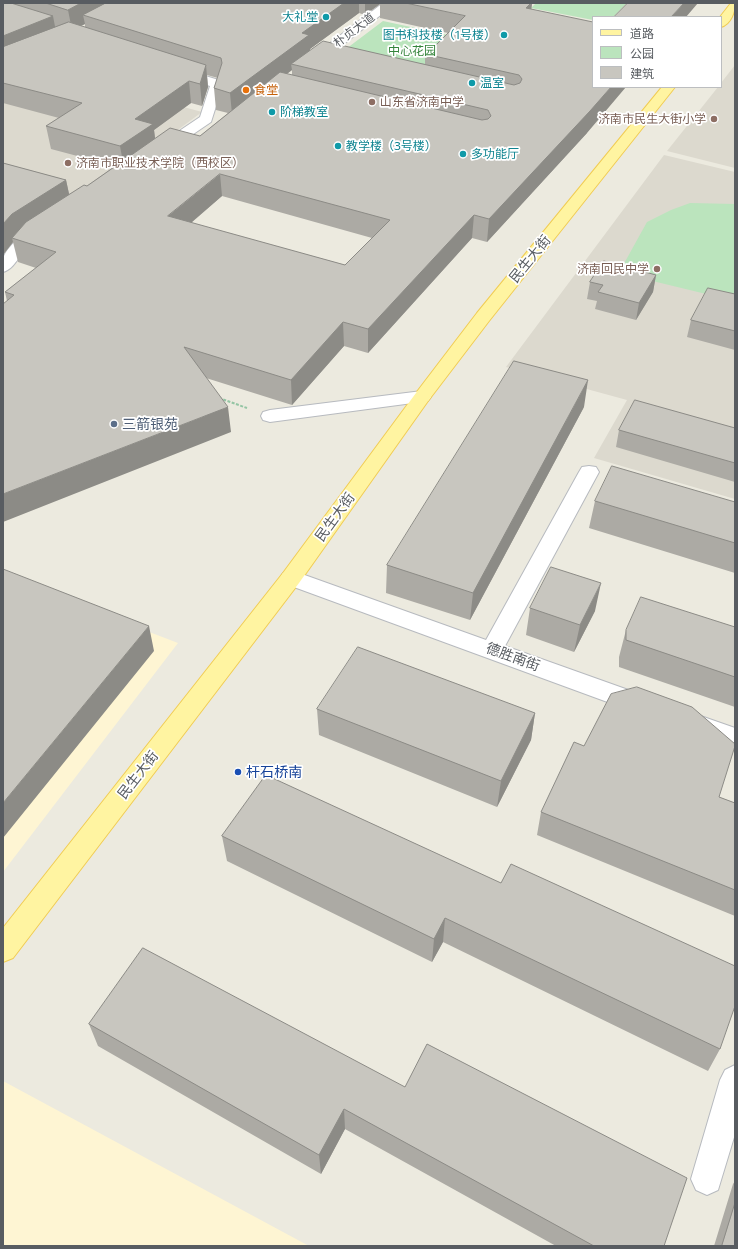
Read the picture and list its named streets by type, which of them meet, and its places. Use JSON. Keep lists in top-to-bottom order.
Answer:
{
  "streets": {
    "main road": ["民生大街"],
    "street": ["朴贞大道", "德胜南街"]
  },
  "crossings": [
    ["民生大街", "德胜南街"]
  ],
  "parks": ["中心花园"],
  "places": [
    "大礼堂",
    "图书科技楼（1号楼）",
    "温室",
    "食堂",
    "山东省济南中学",
    "阶梯教室",
    "济南市民生大街小学",
    "教学楼（3号楼）",
    "多功能厅",
    "济南市职业技术学院（西校区）",
    "济南回民中学",
    "三箭银苑",
    "杆石桥南"
  ],
  "legend": ["道路", "公园", "建筑"]
}
